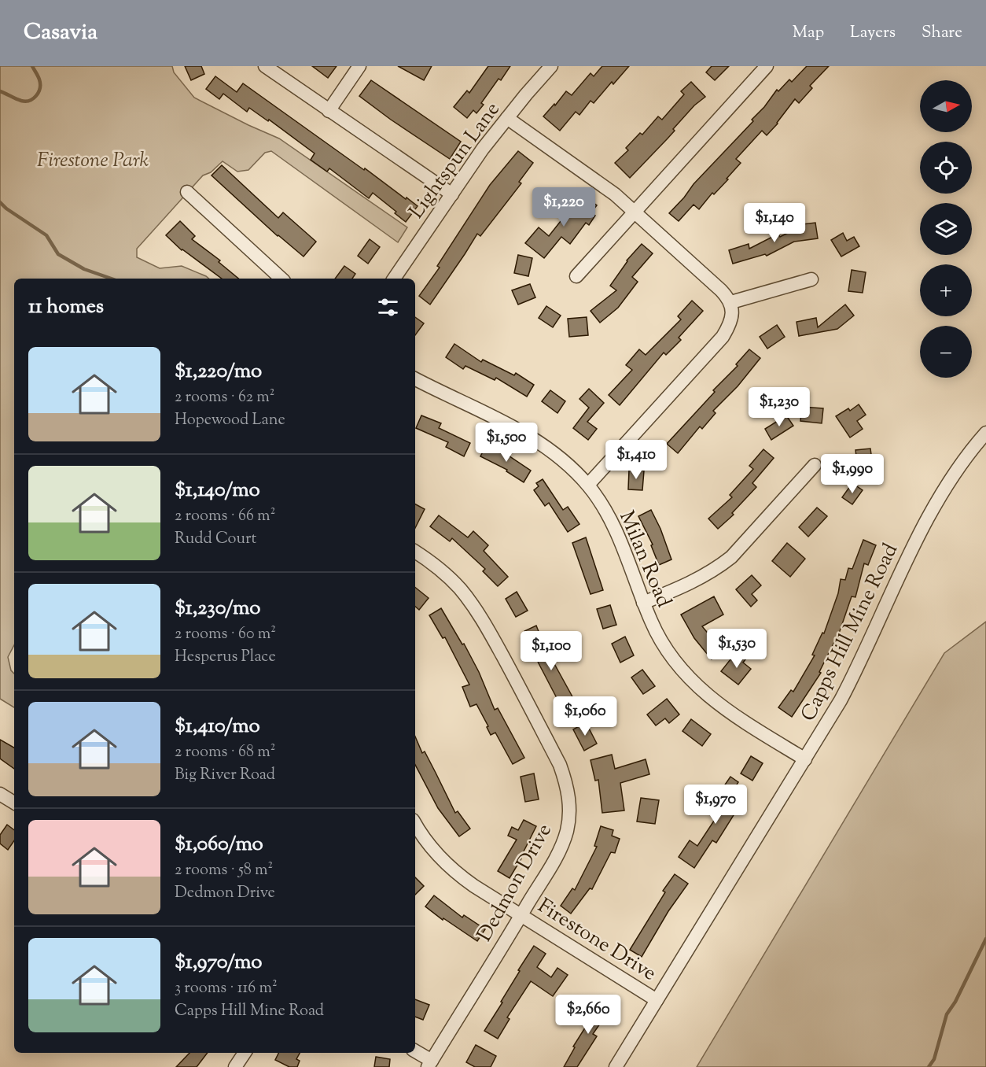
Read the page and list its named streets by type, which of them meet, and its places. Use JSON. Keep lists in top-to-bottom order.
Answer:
{
  "streets": {
    "street": [
      "Lightspun Lane",
      "Milan Road",
      "Capps Hill Mine Road",
      "Dedmon Drive",
      "Firestone Drive"
    ]
  },
  "crossings": [
    ["Milan Road", "Capps Hill Mine Road"],
    ["Capps Hill Mine Road", "Firestone Drive"],
    ["Dedmon Drive", "Firestone Drive"]
  ],
  "parks": ["Firestone Park"],
  "north": "right",
  "page": {
    "header": "Casavia",
    "nav": ["Map", "Layers", "Share"],
    "map_buttons": ["+", "−"],
    "price": [
      "$1,220",
      "$1,140",
      "$1,230",
      "$1,500",
      "$1,410",
      "$1,990",
      "$1,530",
      "$1,100",
      "$1,060",
      "$1,970",
      "$2,660"
    ],
    "heading": "11 homes",
    "list": [
      {
        "name": "$1,220/mo",
        "note": "2 rooms · 62 m² · Hopewood Lane"
      },
      {
        "name": "$1,140/mo",
        "note": "2 rooms · 66 m² · Rudd Court"
      },
      {
        "name": "$1,230/mo",
        "note": "2 rooms · 60 m² · Hesperus Place"
      },
      {
        "name": "$1,410/mo",
        "note": "2 rooms · 68 m² · Big River Road"
      },
      {
        "name": "$1,060/mo",
        "note": "2 rooms · 58 m² · Dedmon Drive"
      },
      {
        "name": "$1,970/mo",
        "note": "3 rooms · 116 m² · Capps Hill Mine Road"
      }
    ]
  }
}
